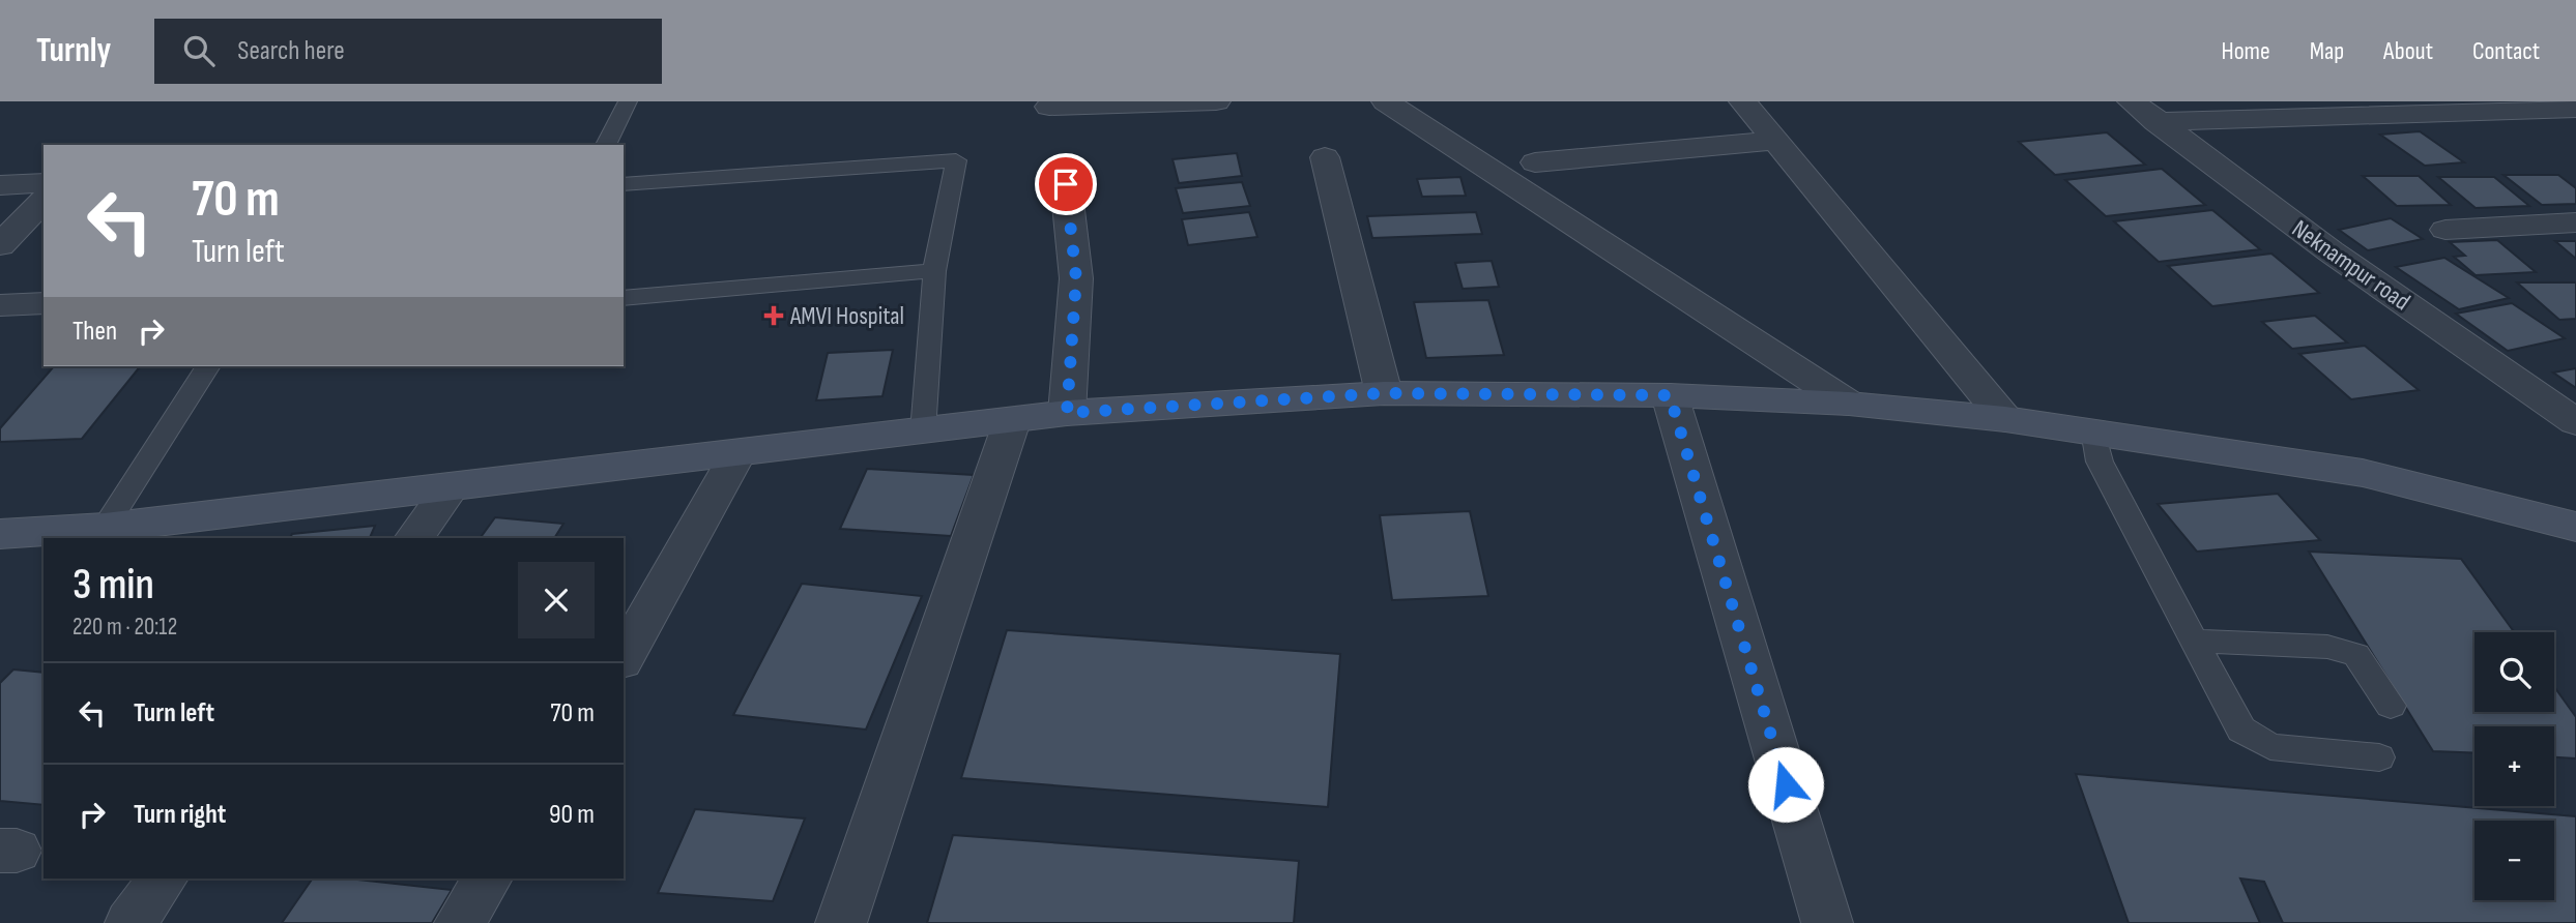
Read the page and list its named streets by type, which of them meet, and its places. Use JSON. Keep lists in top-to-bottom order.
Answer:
{
  "streets": {
    "street": ["Neknampur road"]
  },
  "places": {
    "health": ["AMVI Hospital"]
  },
  "page": {
    "header": "Turnly",
    "search": "Search here",
    "nav": [
      "Home",
      "Map",
      "About",
      "Contact"
    ],
    "turn": ["70 m", "Turn left"],
    "then": "Then",
    "heading": ["3 min", "220 m · 20:12"],
    "map_buttons": ["+", "−"],
    "list": [
      {
        "name": "Turn left",
        "value": "70 m"
      },
      {
        "name": "Turn right",
        "value": "90 m"
      }
    ]
  }
}
